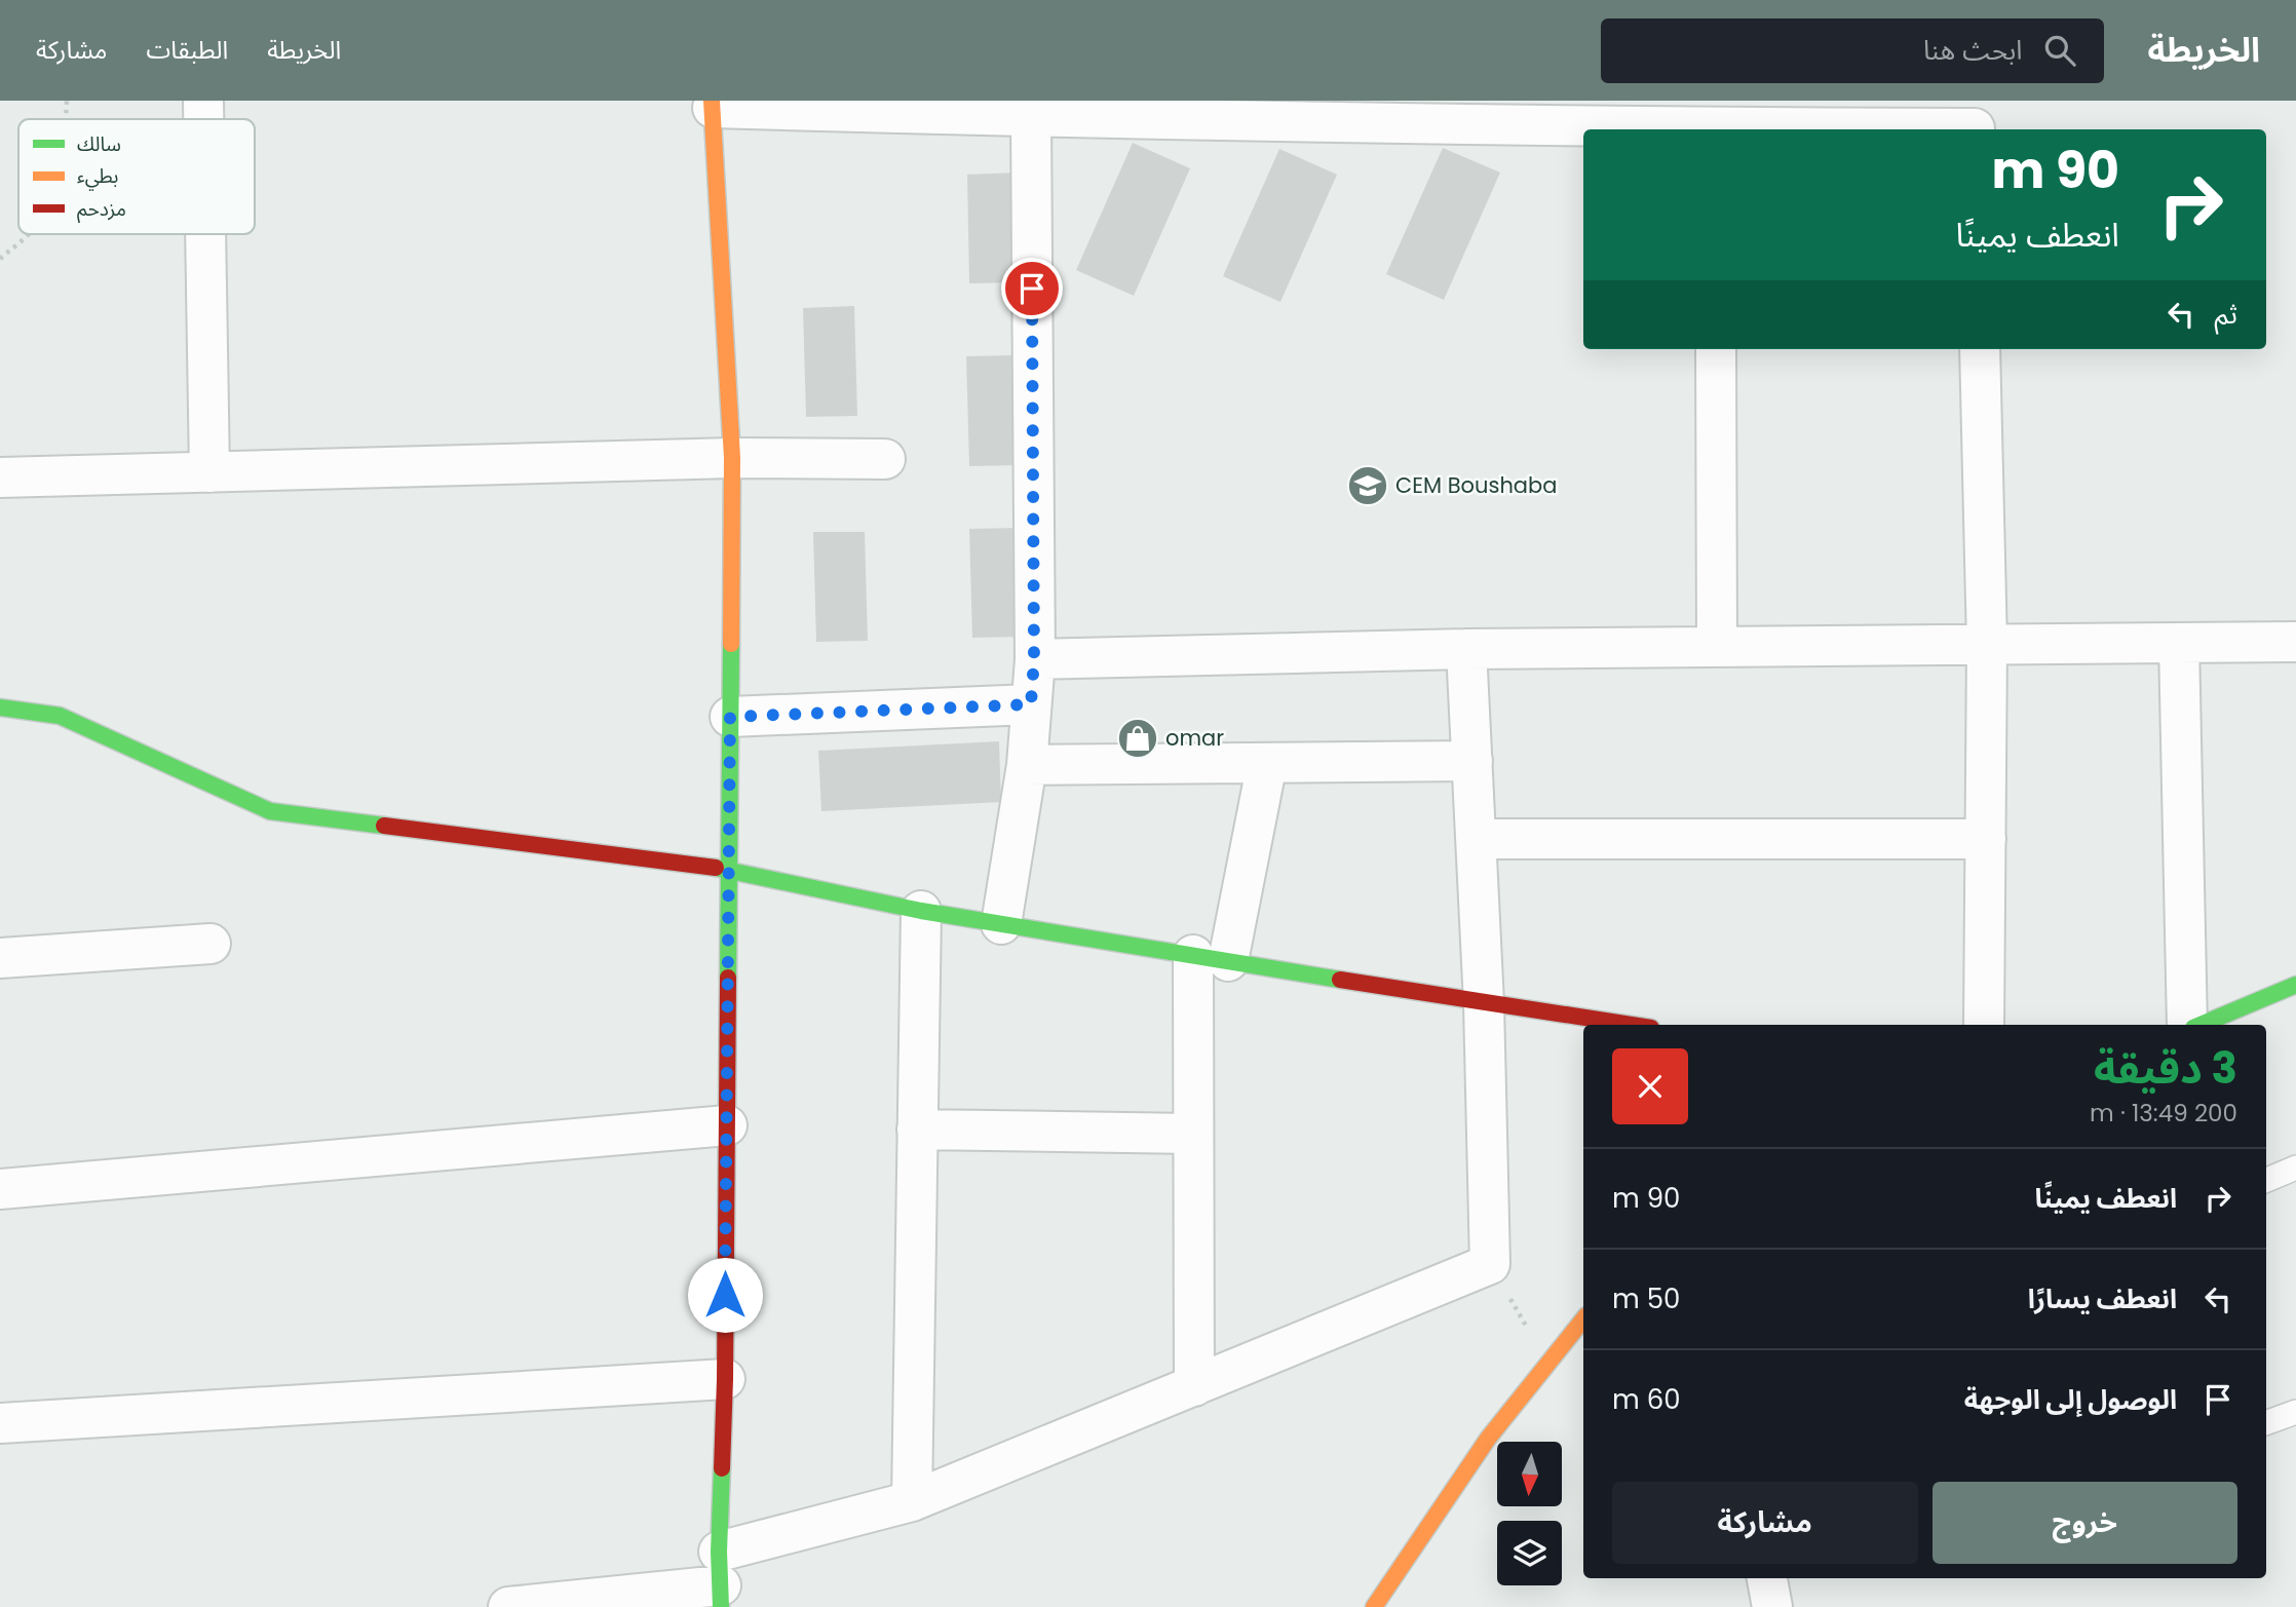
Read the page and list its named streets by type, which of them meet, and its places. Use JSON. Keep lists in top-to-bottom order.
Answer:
{
  "places": {
    "school or university": ["CEM Boushaba"],
    "shop": ["omar"]
  },
  "legend": ["سالك", "بطيء", "مزدحم"],
  "north": "bottom",
  "page": {
    "header": "الخريطة",
    "search": "ابحث هنا",
    "nav": ["الخريطة", "الطبقات", "مشاركة"],
    "turn": ["90 m", "انعطف يمينًا"],
    "then": "ثم",
    "heading": ["3 دقيقة", "200 m · 13:49"],
    "list": [
      {
        "name": "انعطف يمينًا",
        "value": "90 m"
      },
      {
        "name": "انعطف يسارًا",
        "value": "50 m"
      },
      {
        "name": "الوصول إلى الوجهة",
        "value": "60 m"
      }
    ],
    "buttons": ["خروج", "مشاركة"]
  }
}
